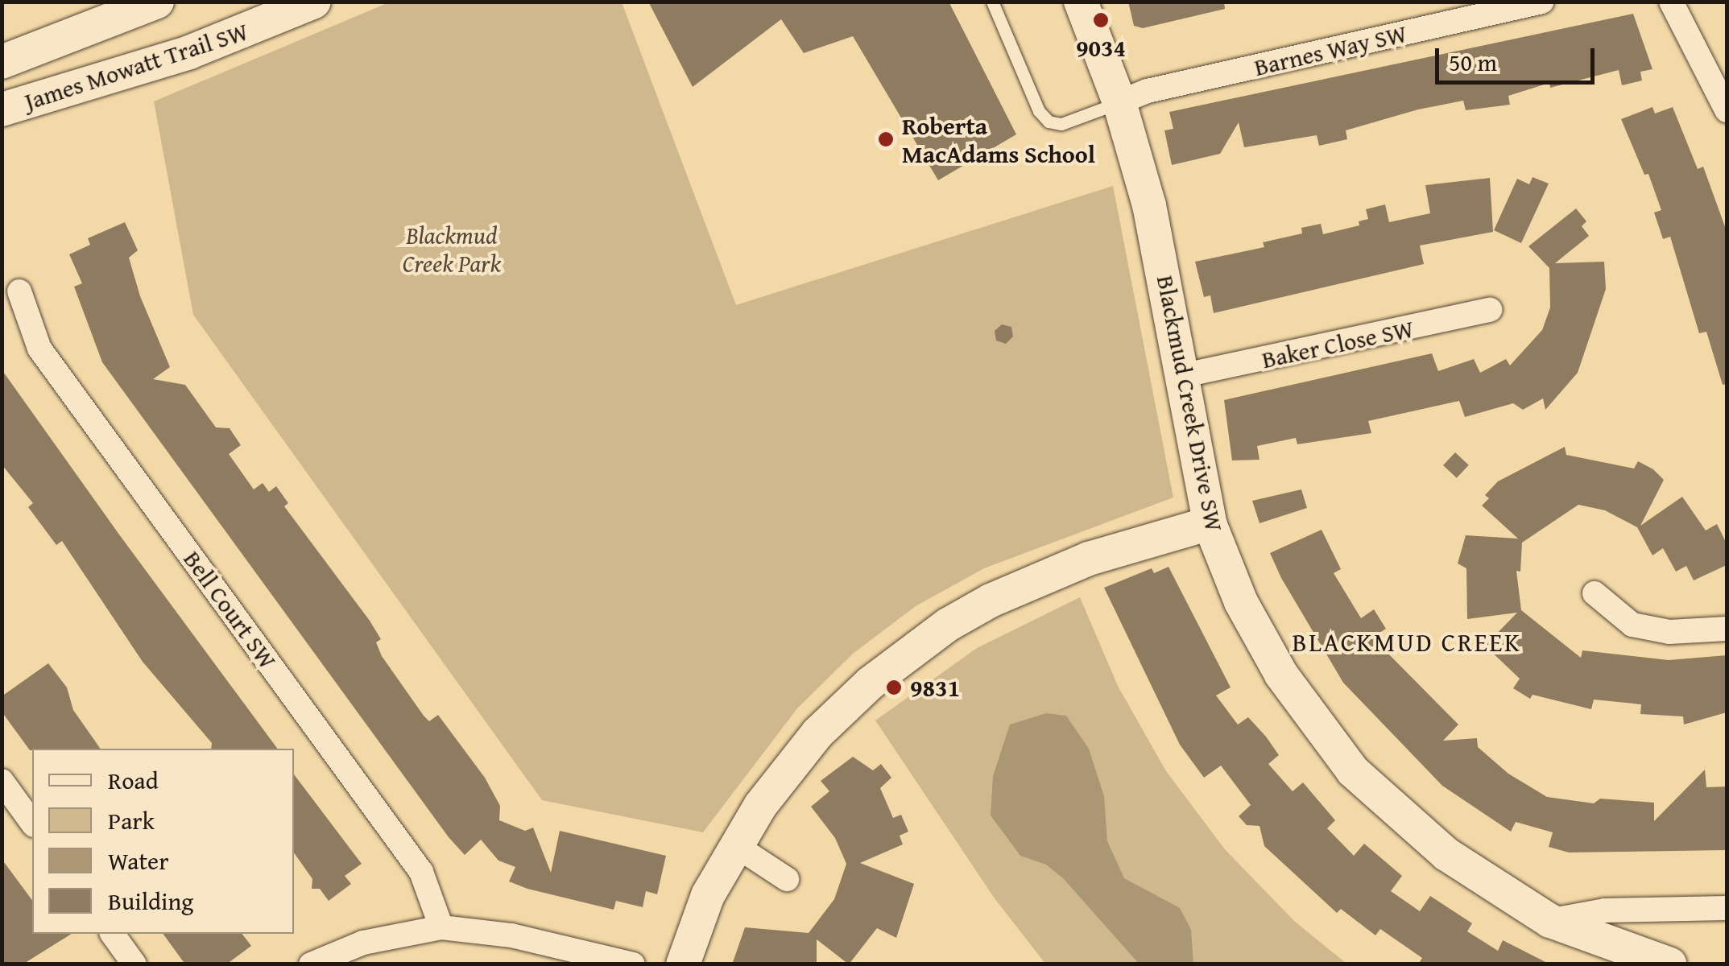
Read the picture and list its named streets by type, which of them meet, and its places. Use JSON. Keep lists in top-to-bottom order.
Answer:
{
  "streets": {
    "street": [
      "Barnes Way SW",
      "James Mowatt Trail SW",
      "Baker Close SW",
      "Blackmud Creek Drive SW",
      "Bell Court SW"
    ]
  },
  "crossings": [
    ["Barnes Way SW", "Blackmud Creek Drive SW"],
    ["Baker Close SW", "Blackmud Creek Drive SW"]
  ],
  "districts": ["BLACKMUD CREEK"],
  "parks": ["Blackmud Creek Park"],
  "places": ["9034", "Roberta MacAdams School", "9831"],
  "legend": [
    "Road",
    "Park",
    "Water",
    "Building"
  ],
  "scale_bar": "50 m"
}
